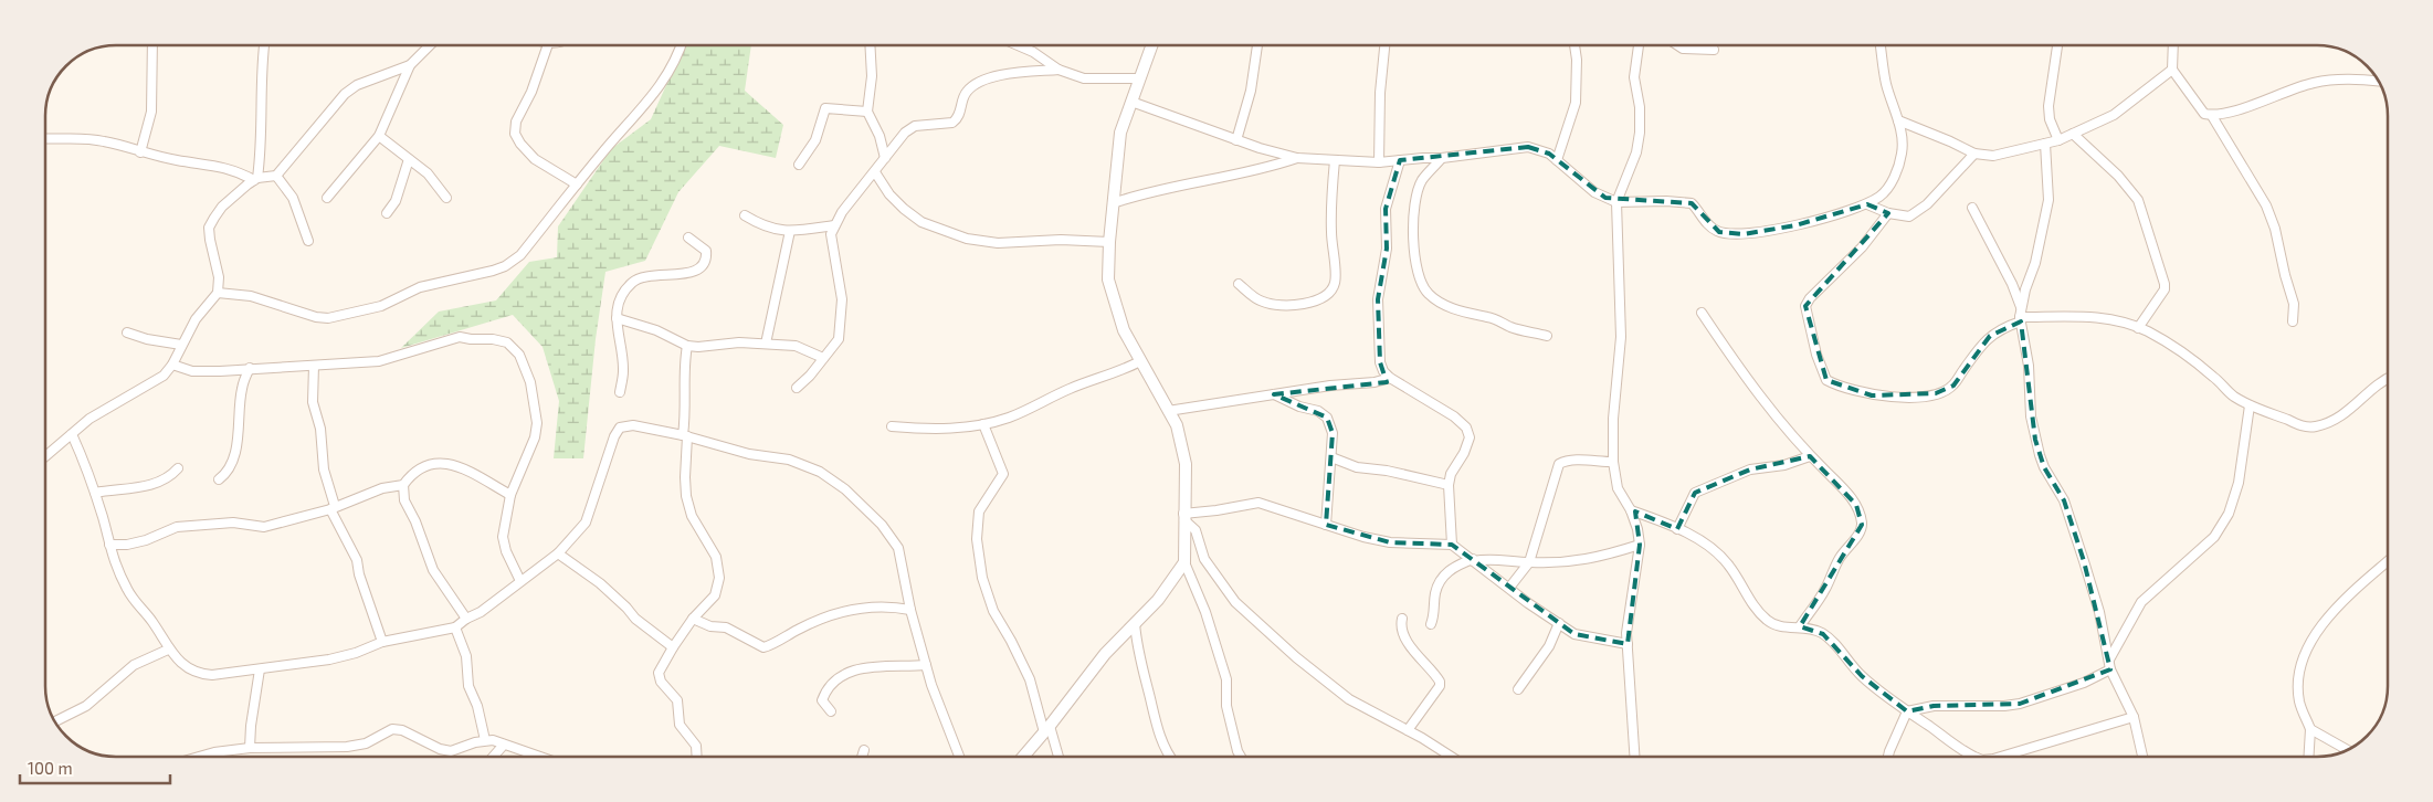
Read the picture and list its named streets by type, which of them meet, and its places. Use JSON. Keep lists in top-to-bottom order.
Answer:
{
  "scale_bar": "100 m"
}
